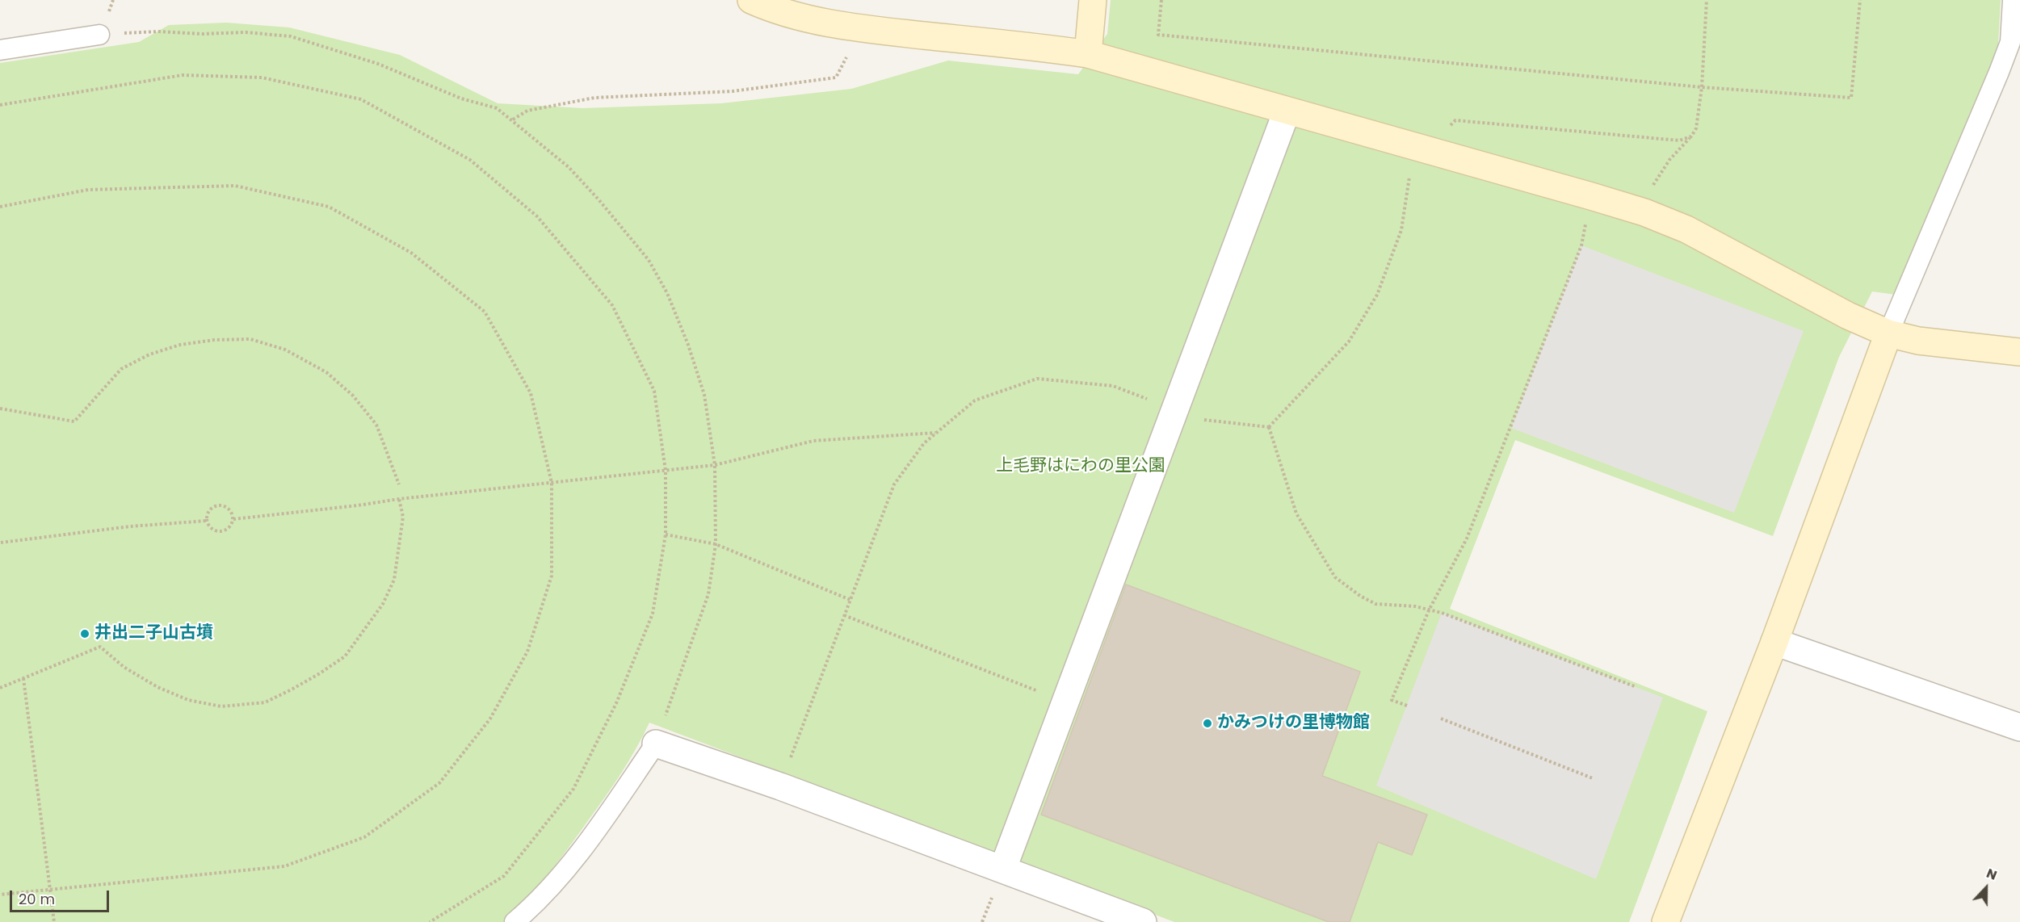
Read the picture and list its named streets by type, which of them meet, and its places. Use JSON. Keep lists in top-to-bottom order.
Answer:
{
  "parks": ["上毛野はにわの里公園"],
  "places": ["井出二子山古墳", "かみつけの里博物館"],
  "scale_bar": "20 m",
  "north": "top"
}
